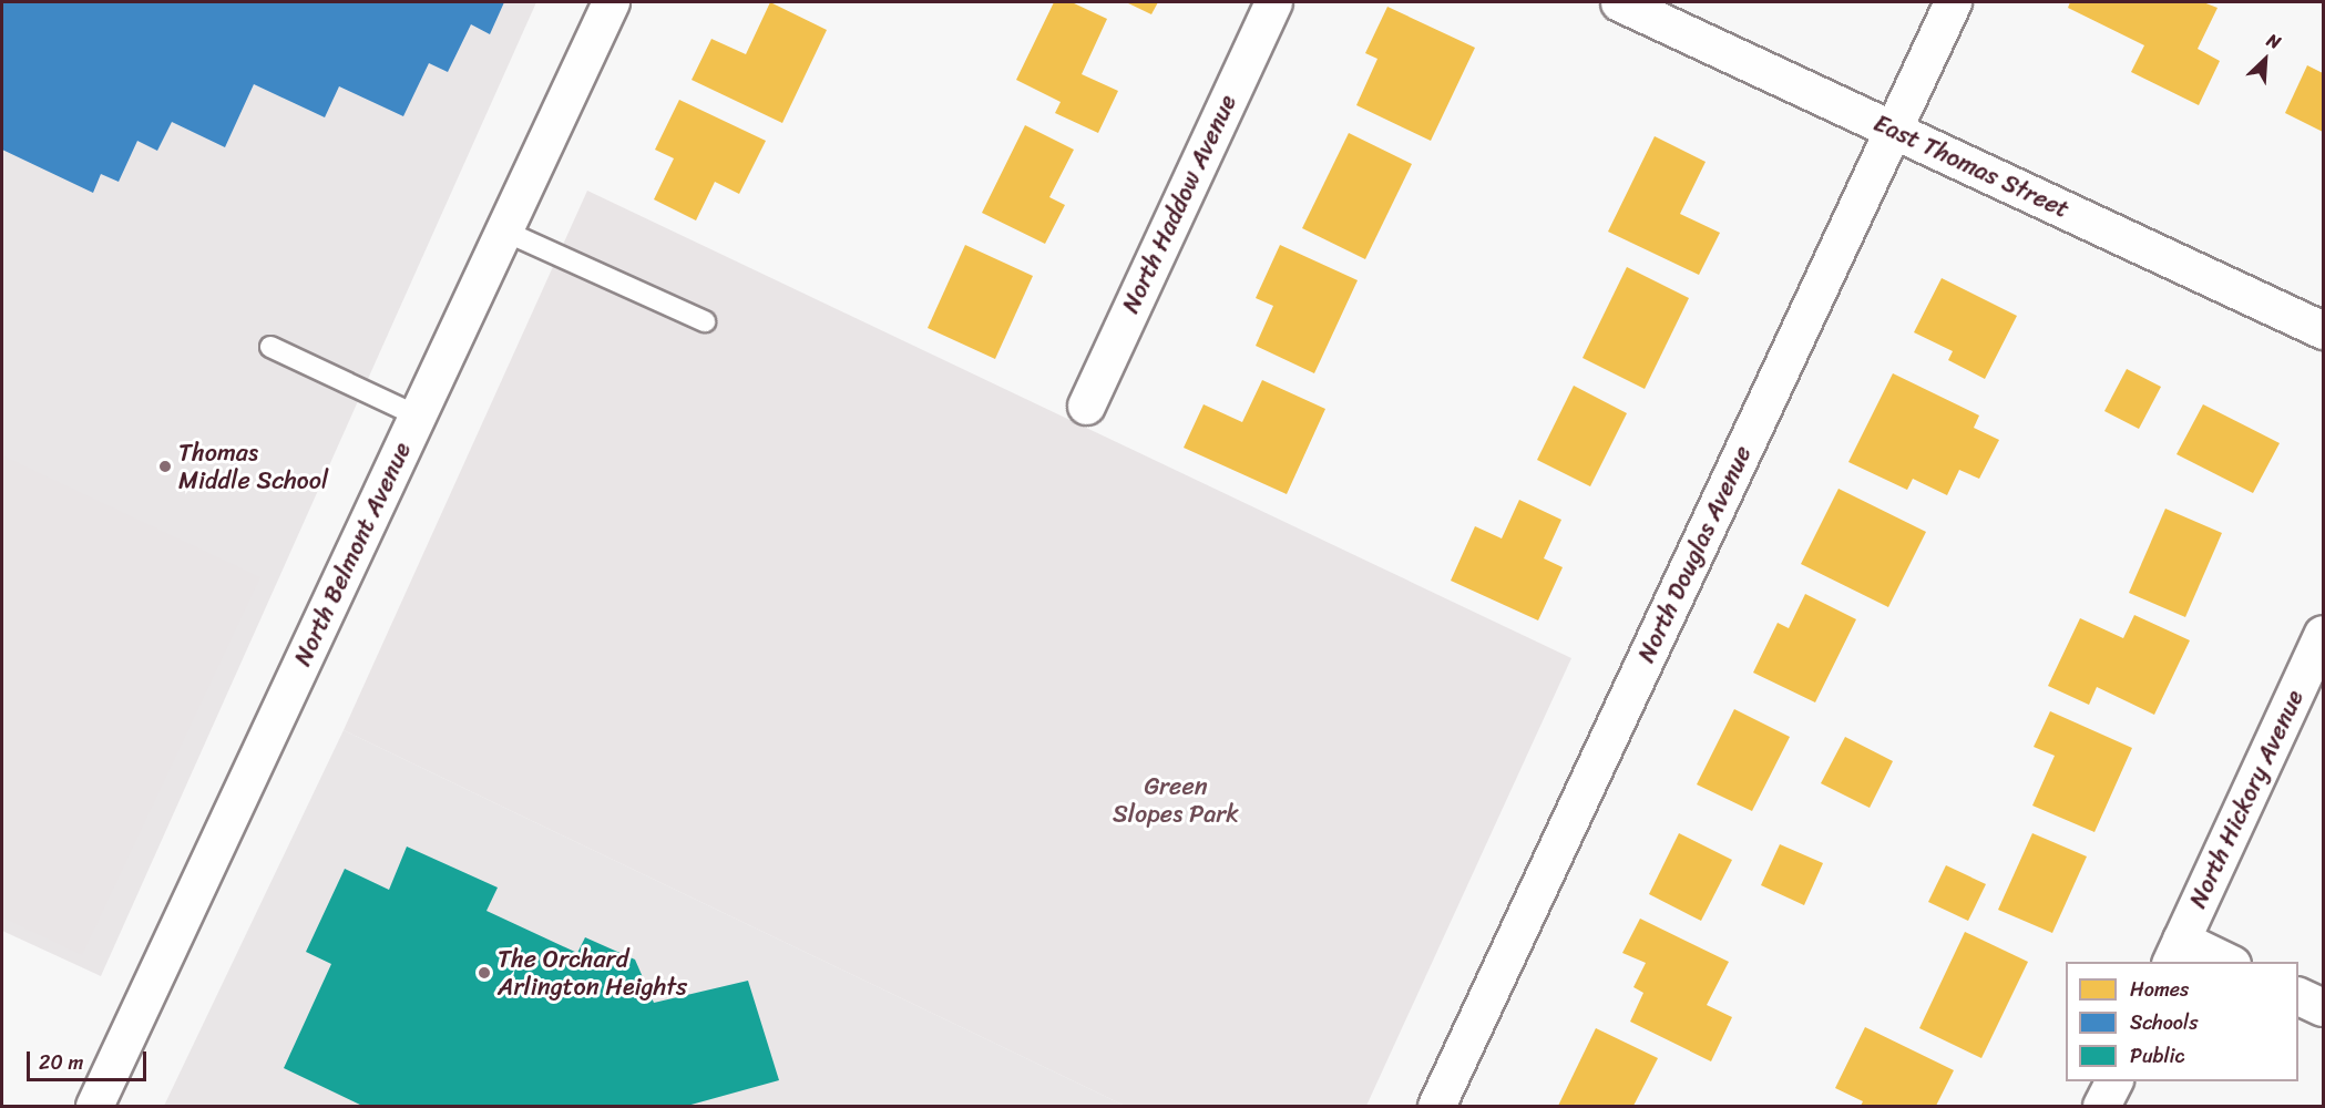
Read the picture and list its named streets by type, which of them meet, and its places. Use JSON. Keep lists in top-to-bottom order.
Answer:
{
  "streets": {
    "street": [
      "East Thomas Street",
      "North Haddow Avenue",
      "North Belmont Avenue",
      "North Douglas Avenue",
      "North Hickory Avenue"
    ]
  },
  "crossings": [
    ["East Thomas Street", "North Douglas Avenue"]
  ],
  "parks": ["Green Slopes Park"],
  "places": ["Thomas Middle School", "The Orchard Arlington Heights"],
  "legend": ["Homes", "Schools", "Public"],
  "scale_bar": "20 m",
  "north": "top right"
}
